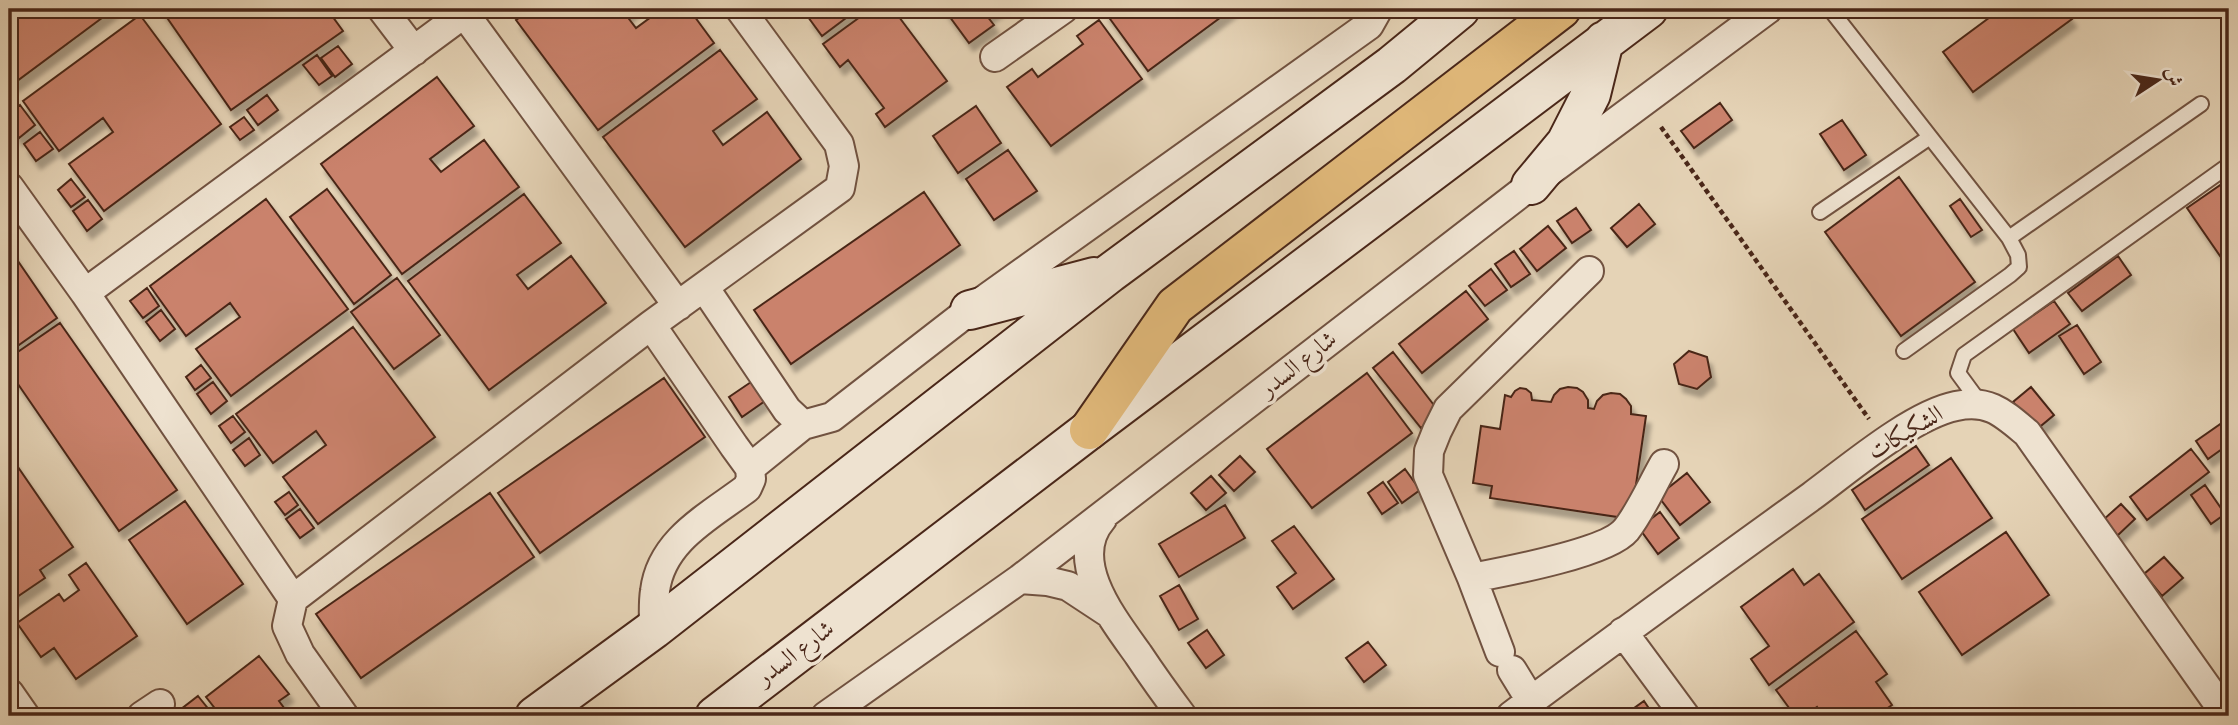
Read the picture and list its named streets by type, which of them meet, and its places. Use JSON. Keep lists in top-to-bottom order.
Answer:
{
  "streets": {
    "main road": ["شارع السدر"],
    "street": ["الشكيكات"]
  },
  "north": "right"
}
